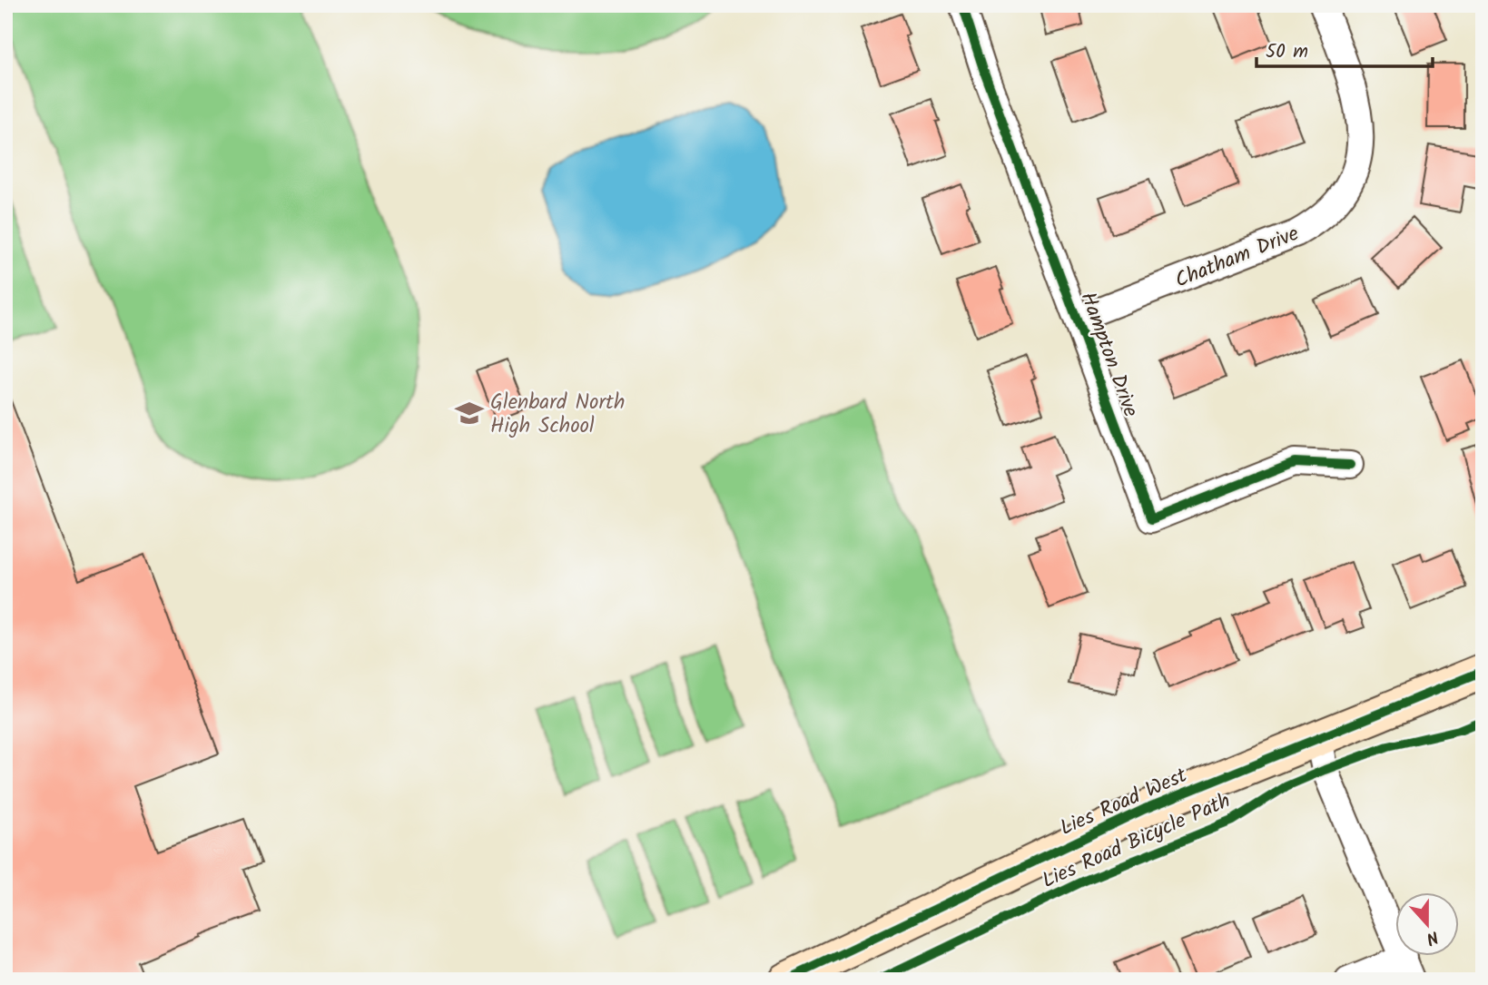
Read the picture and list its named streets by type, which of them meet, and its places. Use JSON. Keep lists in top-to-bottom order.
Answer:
{
  "streets": {
    "street": ["Chatham Drive", "Hampton Drive", "Lies Road West"],
    "cycle path": ["Lies Road Bicycle Path"]
  },
  "crossings": [
    ["Chatham Drive", "Hampton Drive"]
  ],
  "places": {
    "school or university": ["Glenbard North High School"]
  },
  "scale_bar": "50 m",
  "north": "bottom"
}
